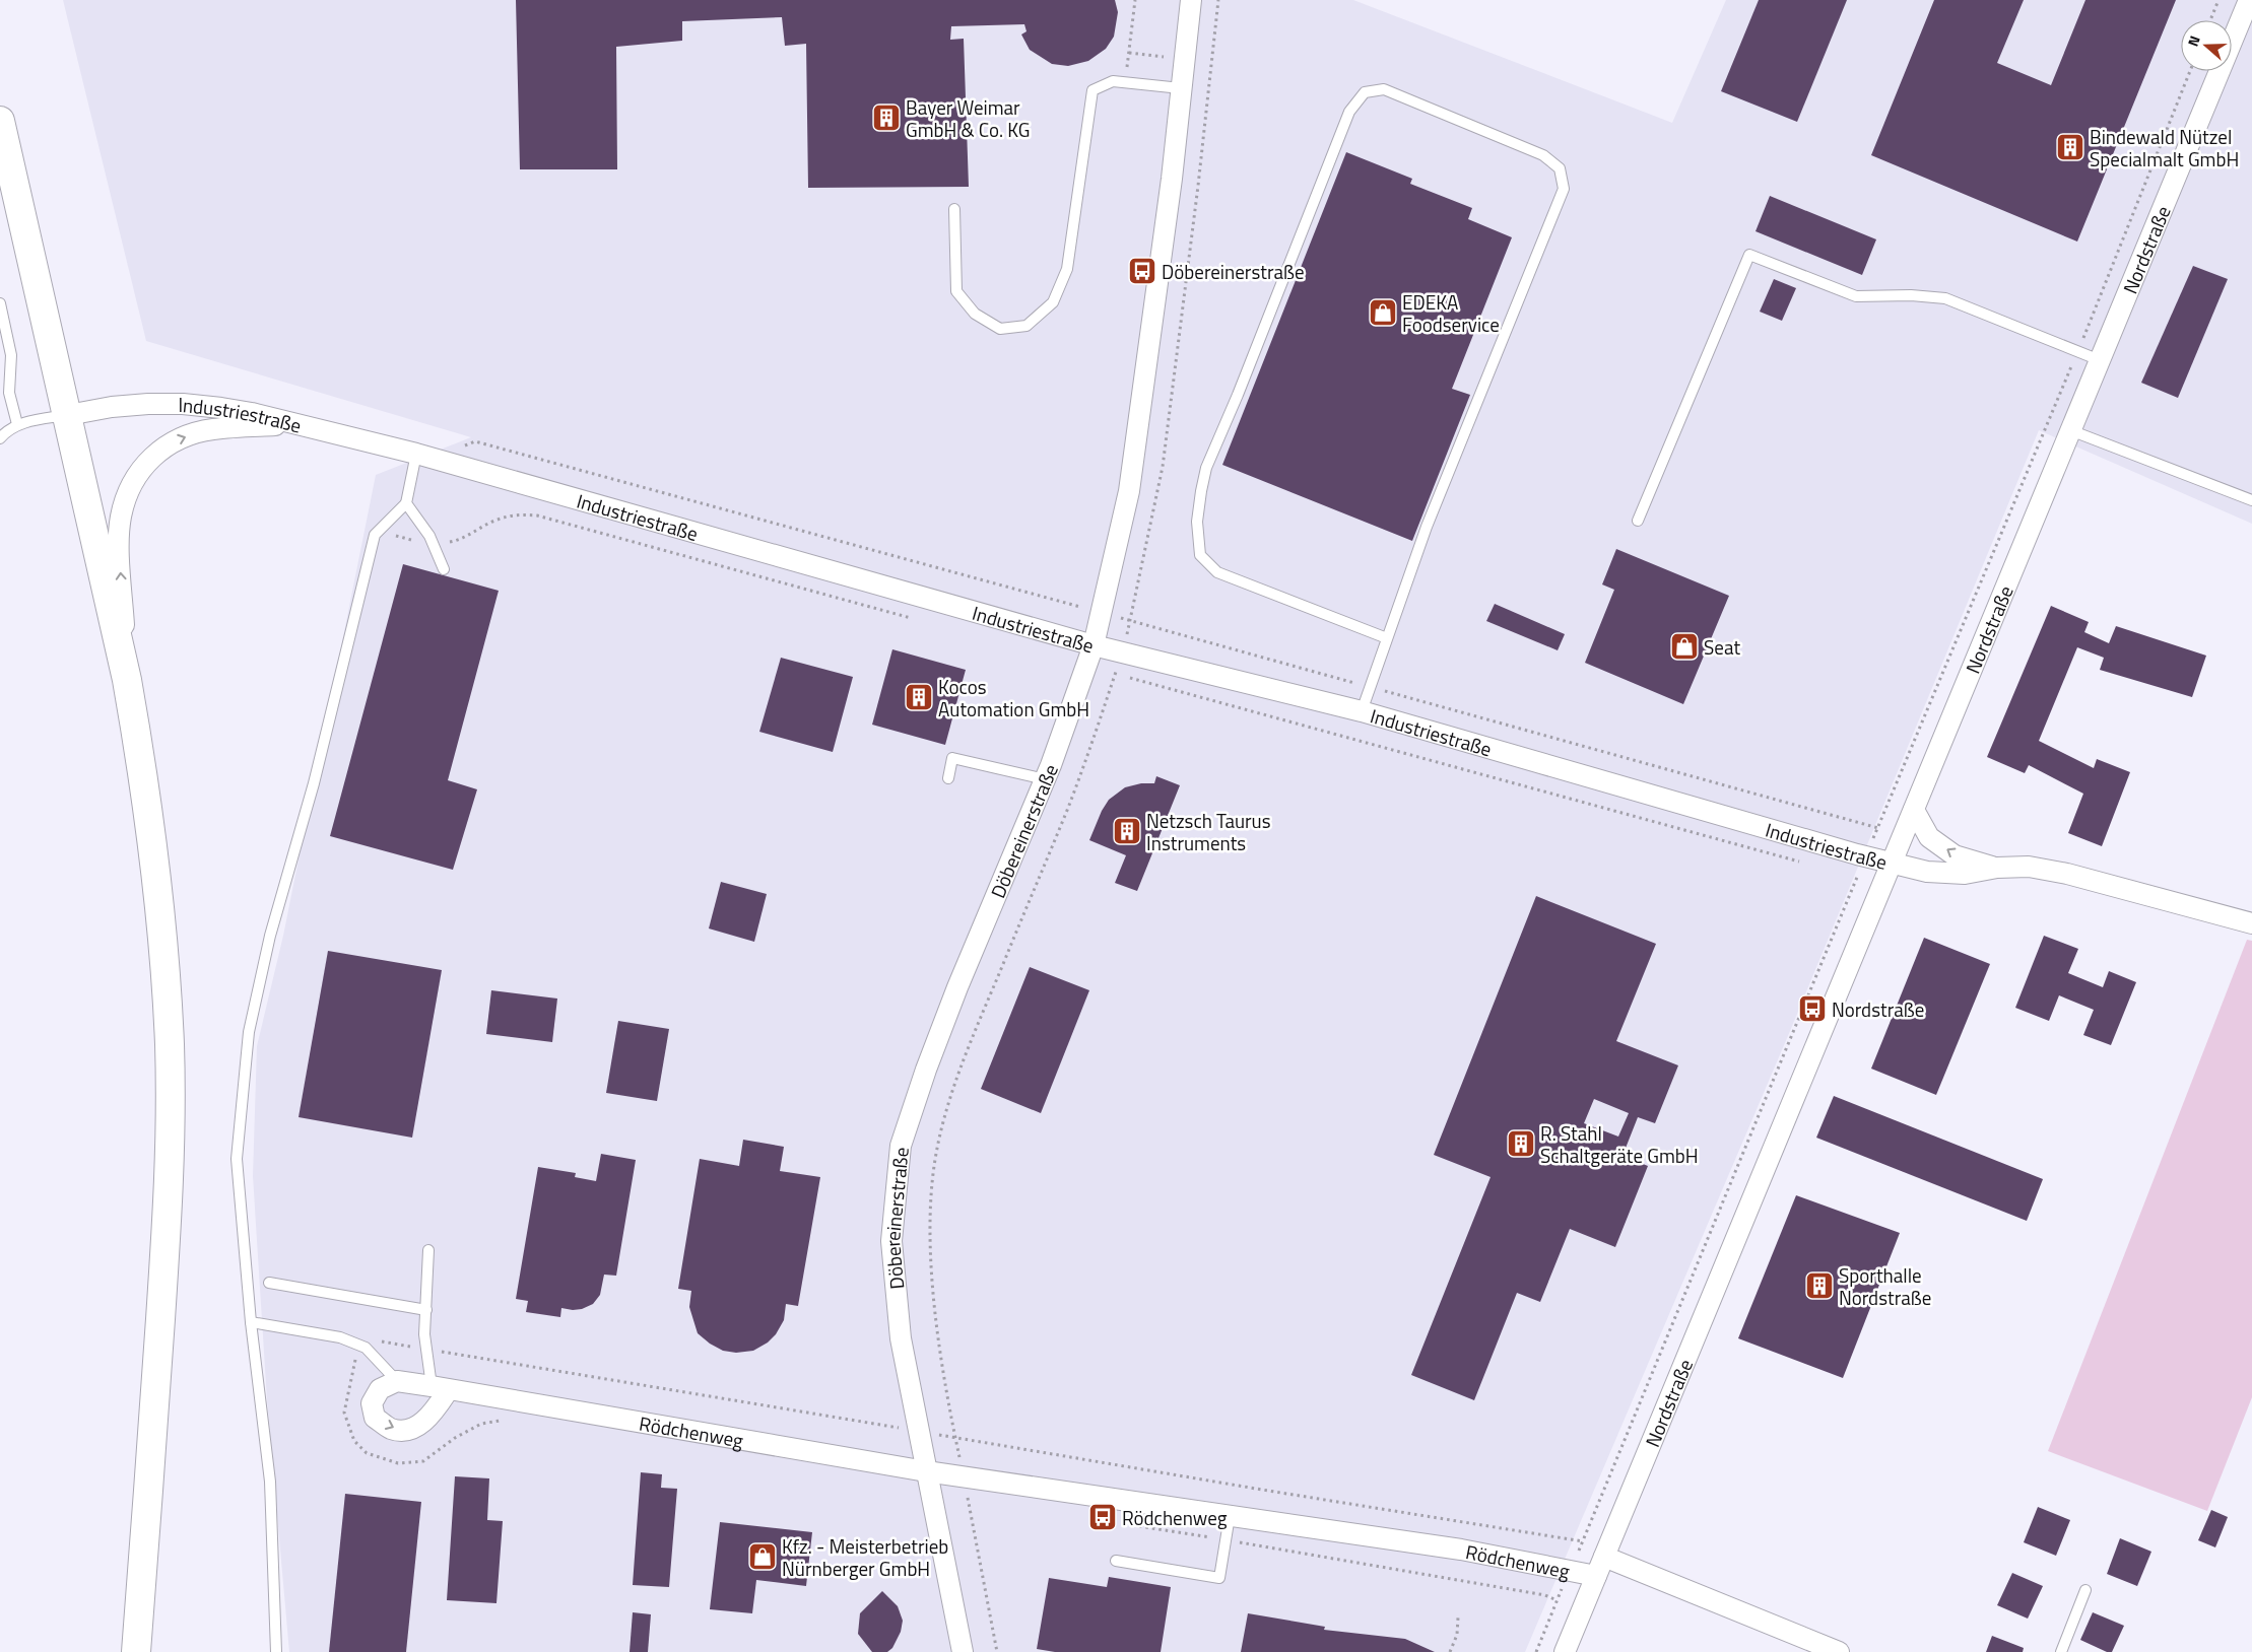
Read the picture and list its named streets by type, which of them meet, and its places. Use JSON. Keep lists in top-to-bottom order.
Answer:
{
  "streets": {
    "street": [
      "Nordstraße",
      "Industriestraße",
      "Döbereinerstraße",
      "Rödchenweg"
    ]
  },
  "crossings": [
    ["Nordstraße", "Industriestraße"],
    ["Nordstraße", "Rödchenweg"],
    ["Industriestraße", "Döbereinerstraße"],
    ["Döbereinerstraße", "Rödchenweg"]
  ],
  "places": {
    "building": [
      "Bayer Weimar GmbH & Co. KG",
      "Bindewald Nützel Specialmalt GmbH",
      "Kocos Automation GmbH",
      "Netzsch Taurus Instruments",
      "R. Stahl Schaltgeräte GmbH",
      "Sporthalle Nordstraße"
    ],
    "bus stop": ["Döbereinerstraße", "Nordstraße", "Rödchenweg"],
    "shop": ["EDEKA Foodservice", "Seat", "Kfz. - Meisterbetrieb Nürnberger GmbH"]
  },
  "north": "left"
}
